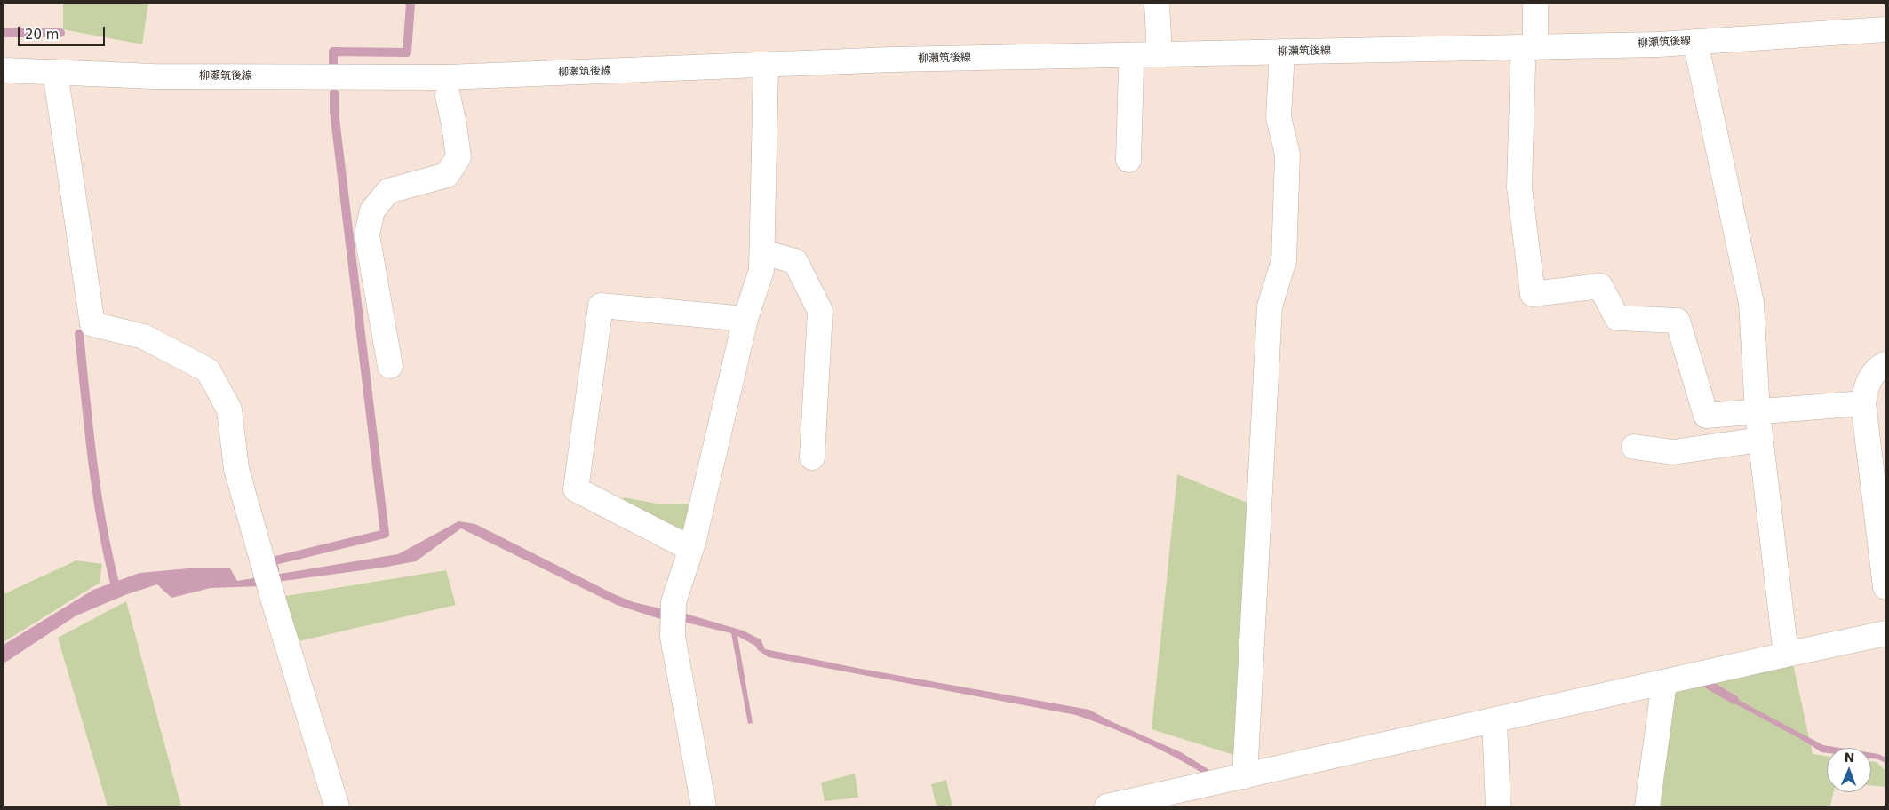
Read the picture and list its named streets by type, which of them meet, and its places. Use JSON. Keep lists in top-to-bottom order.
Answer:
{
  "streets": {
    "street": ["柳瀬筑後線"]
  },
  "scale_bar": "20 m",
  "north": "top"
}
